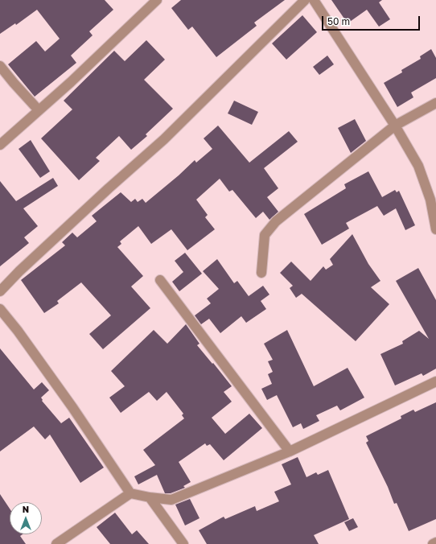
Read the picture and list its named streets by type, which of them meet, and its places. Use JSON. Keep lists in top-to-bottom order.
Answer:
{
  "scale_bar": "50 m",
  "north": "top"
}
